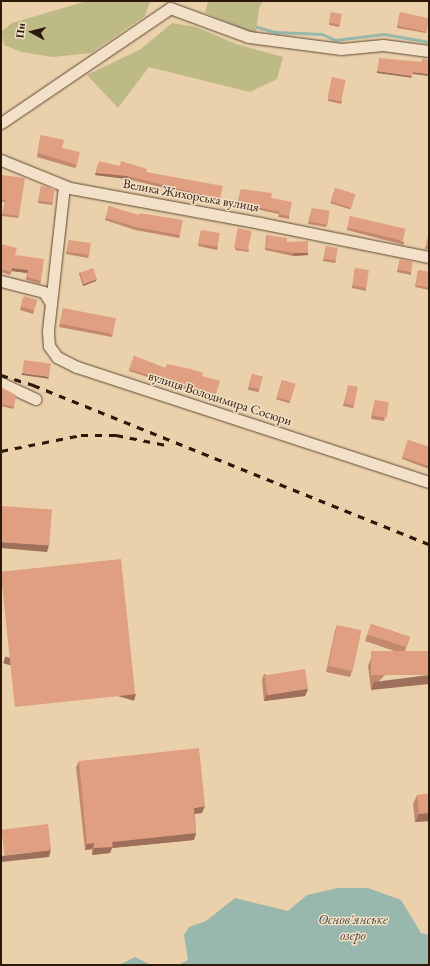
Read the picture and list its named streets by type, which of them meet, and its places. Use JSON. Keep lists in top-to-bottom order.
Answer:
{
  "streets": {
    "street": ["Велика Жихорська вулиця", "вулиця Володимира Сосюри"]
  },
  "water": ["Основ'янське озеро"],
  "north": "left"
}
